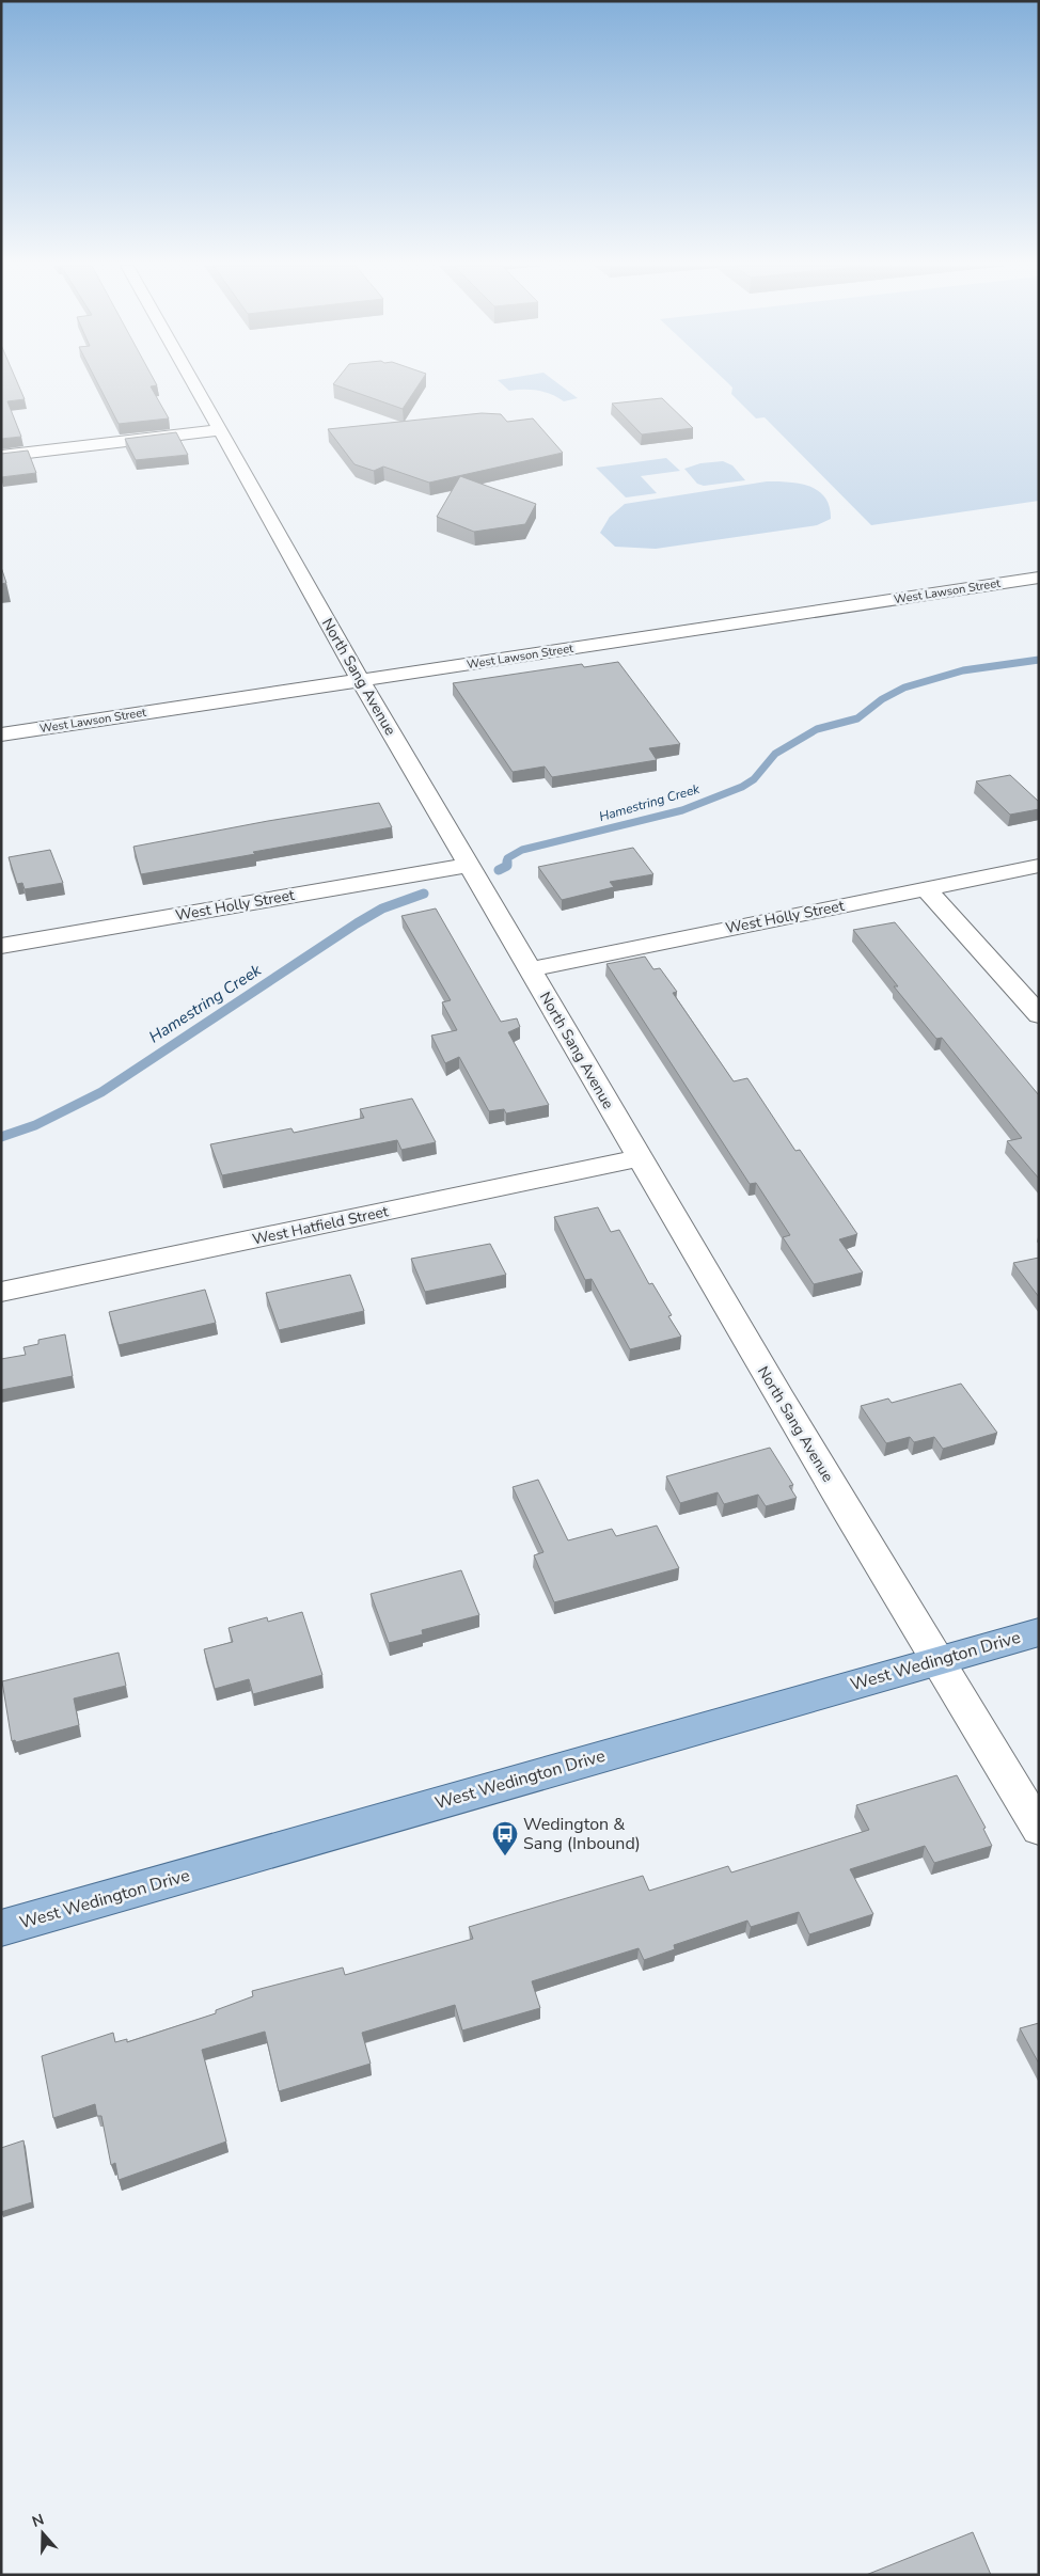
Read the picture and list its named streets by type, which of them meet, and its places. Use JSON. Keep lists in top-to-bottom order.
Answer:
{
  "streets": {
    "main road": ["West Wedington Drive"],
    "street": [
      "West Lawson Street",
      "North Sang Avenue",
      "West Holly Street",
      "West Hatfield Street"
    ]
  },
  "crossings": [
    ["West Lawson Street", "North Sang Avenue"],
    ["North Sang Avenue", "West Holly Street"],
    ["North Sang Avenue", "West Hatfield Street"],
    ["North Sang Avenue", "West Wedington Drive"]
  ],
  "water": ["Hamestring Creek"],
  "places": {
    "bus stop": ["Wedington & Sang (Inbound)"]
  },
  "north": "top"
}
